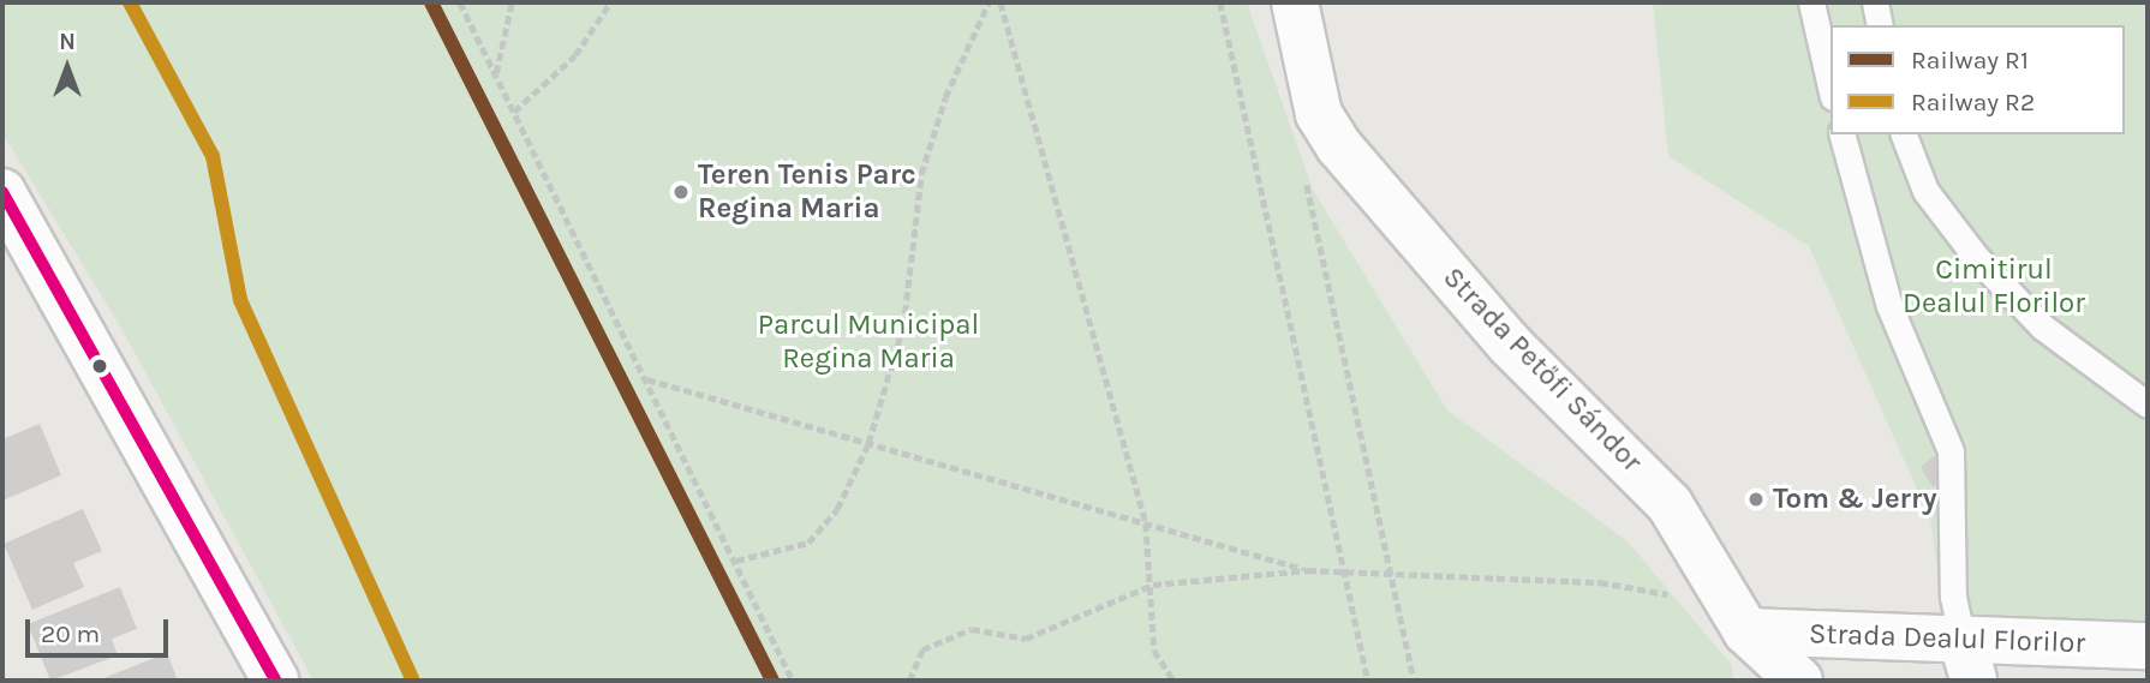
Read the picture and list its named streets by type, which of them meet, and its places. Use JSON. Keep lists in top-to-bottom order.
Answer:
{
  "streets": {
    "street": ["Strada Petőfi Sándor", "Strada Dealul Florilor"]
  },
  "crossings": [
    ["Strada Petőfi Sándor", "Strada Dealul Florilor"]
  ],
  "parks": ["Cimitirul Dealul Florilor", "Parcul Municipal Regina Maria"],
  "places": ["Teren Tenis Parc Regina Maria", "Tom & Jerry"],
  "lines": ["rail line R1", "rail line R2"],
  "legend": ["Railway R1", "Railway R2"],
  "scale_bar": "20 m",
  "north": "top"
}
